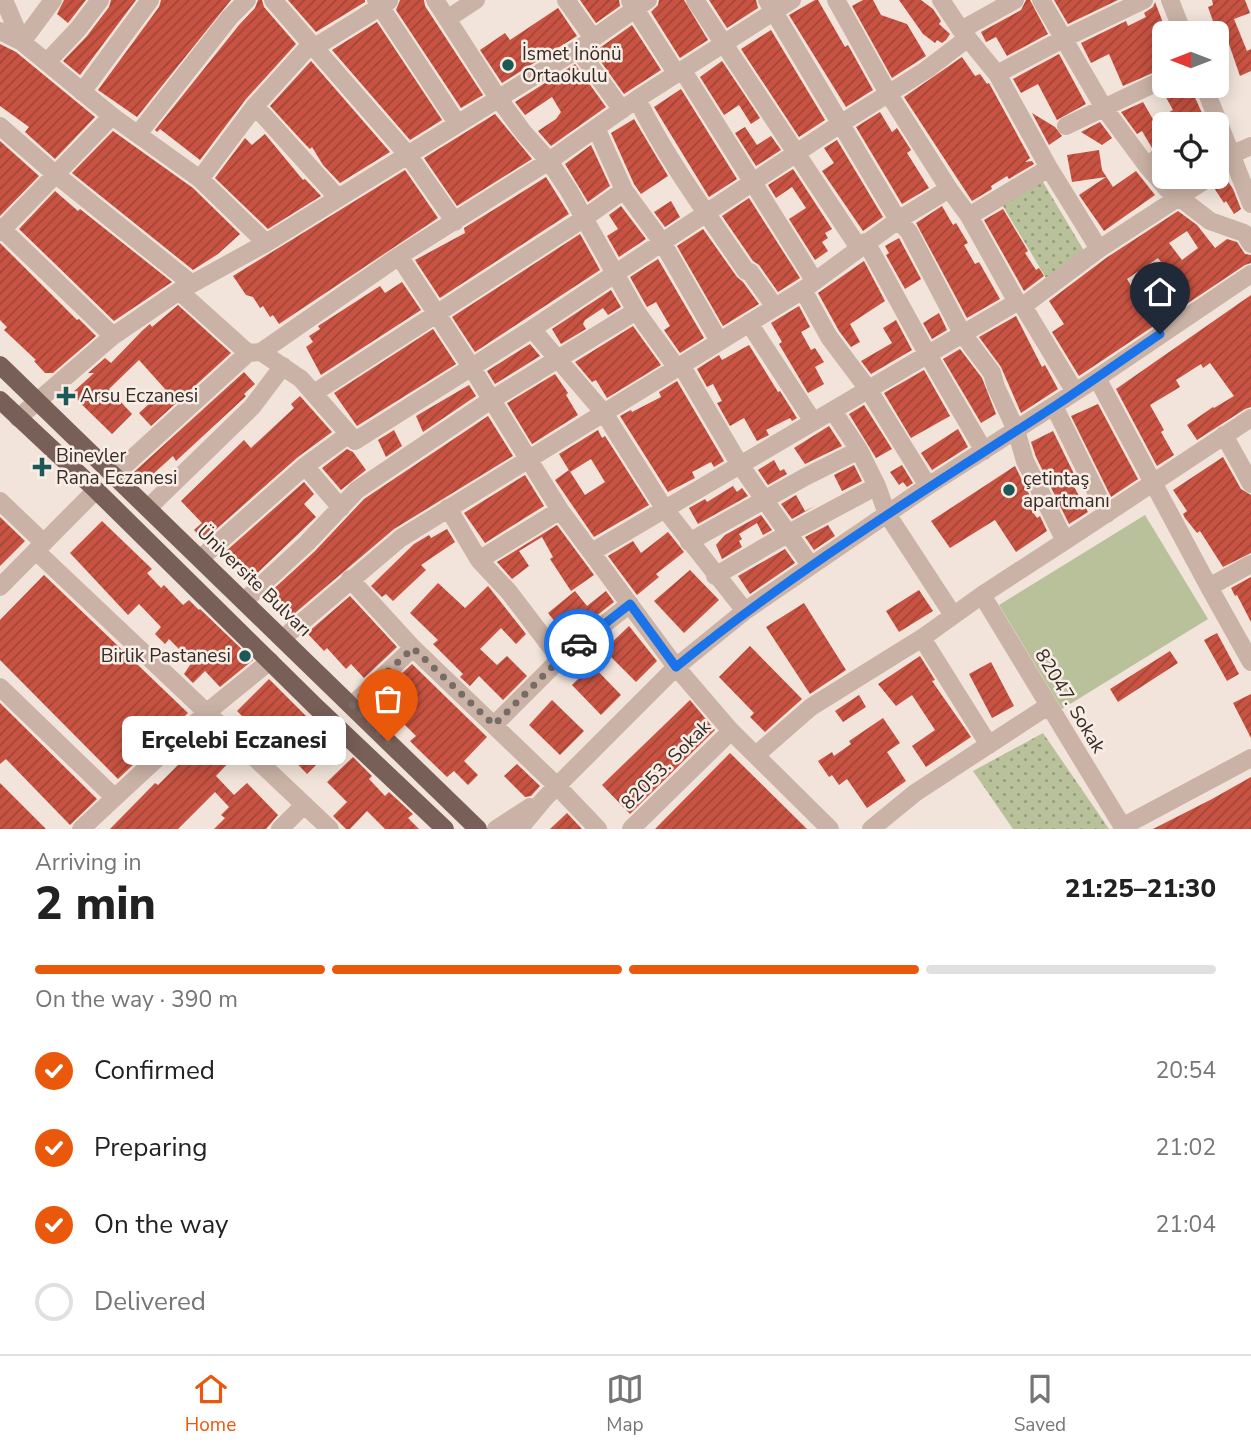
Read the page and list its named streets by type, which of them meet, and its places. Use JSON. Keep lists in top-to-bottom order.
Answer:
{
  "streets": {
    "main road": ["Üniversite Bulvarı"],
    "street": ["82047. Sokak", "82053. Sokak"]
  },
  "places": {
    "other": [
      "İsmet İnönü Ortaokulu",
      "çetintaş apartmanı",
      "Birlik Pastanesi",
      "Erçelebi Eczanesi"
    ],
    "health": ["Arsu Eczanesi", "Binevler Rana Eczanesi"]
  },
  "north": "left",
  "page": {
    "bubble": "Erçelebi Eczanesi",
    "heading": ["2 min", "Arriving in", "21:25–21:30"],
    "bar": "On the way · 390 m",
    "list": [
      ["Confirmed", "20:54"],
      ["Preparing", "21:02"],
      ["On the way", "21:04"],
      "Delivered"
    ],
    "tabs": ["Home", "Map", "Saved"]
  }
}
